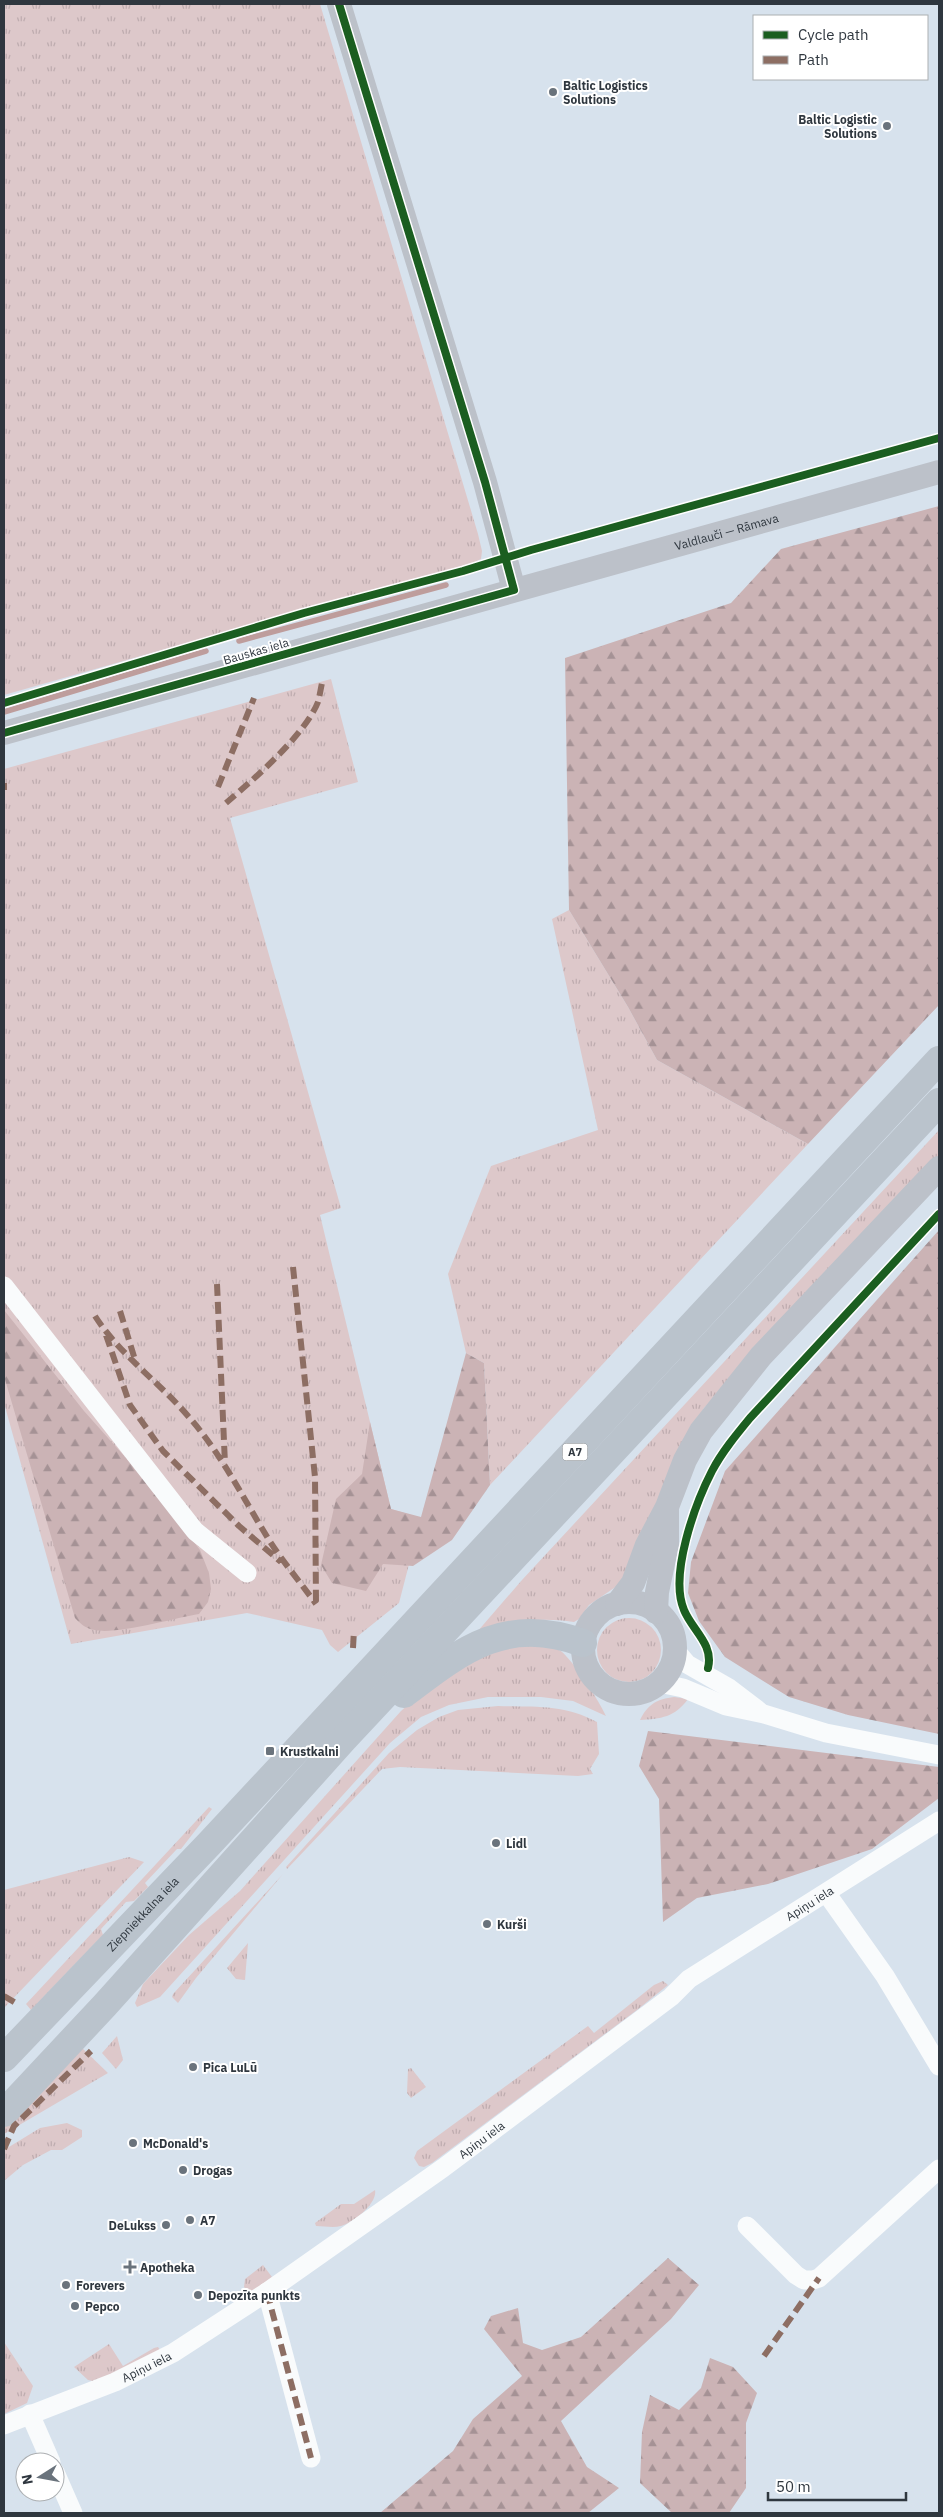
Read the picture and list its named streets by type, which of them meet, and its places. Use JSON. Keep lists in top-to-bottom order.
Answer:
{
  "streets": {
    "highway": ["A7", "Ziepniekkalna iela"],
    "main road": ["Valdlauči — Rāmava", "Bauskas iela"],
    "street": ["Apiņu iela"]
  },
  "crossings": [
    ["Valdlauči — Rāmava", "Bauskas iela"]
  ],
  "places": {
    "other": [
      "Baltic Logistics Solutions",
      "Baltic Logistic Solutions",
      "Lidl",
      "Kurši",
      "Pica LuLū",
      "McDonald's",
      "Drogas",
      "A7",
      "DeLukss",
      "Forevers",
      "Depozīta punkts",
      "Pepco"
    ],
    "transit": ["Krustkalni"],
    "health": ["Apotheka"]
  },
  "legend": ["Cycle path", "Path"],
  "scale_bar": "50 m",
  "north": "left"
}
